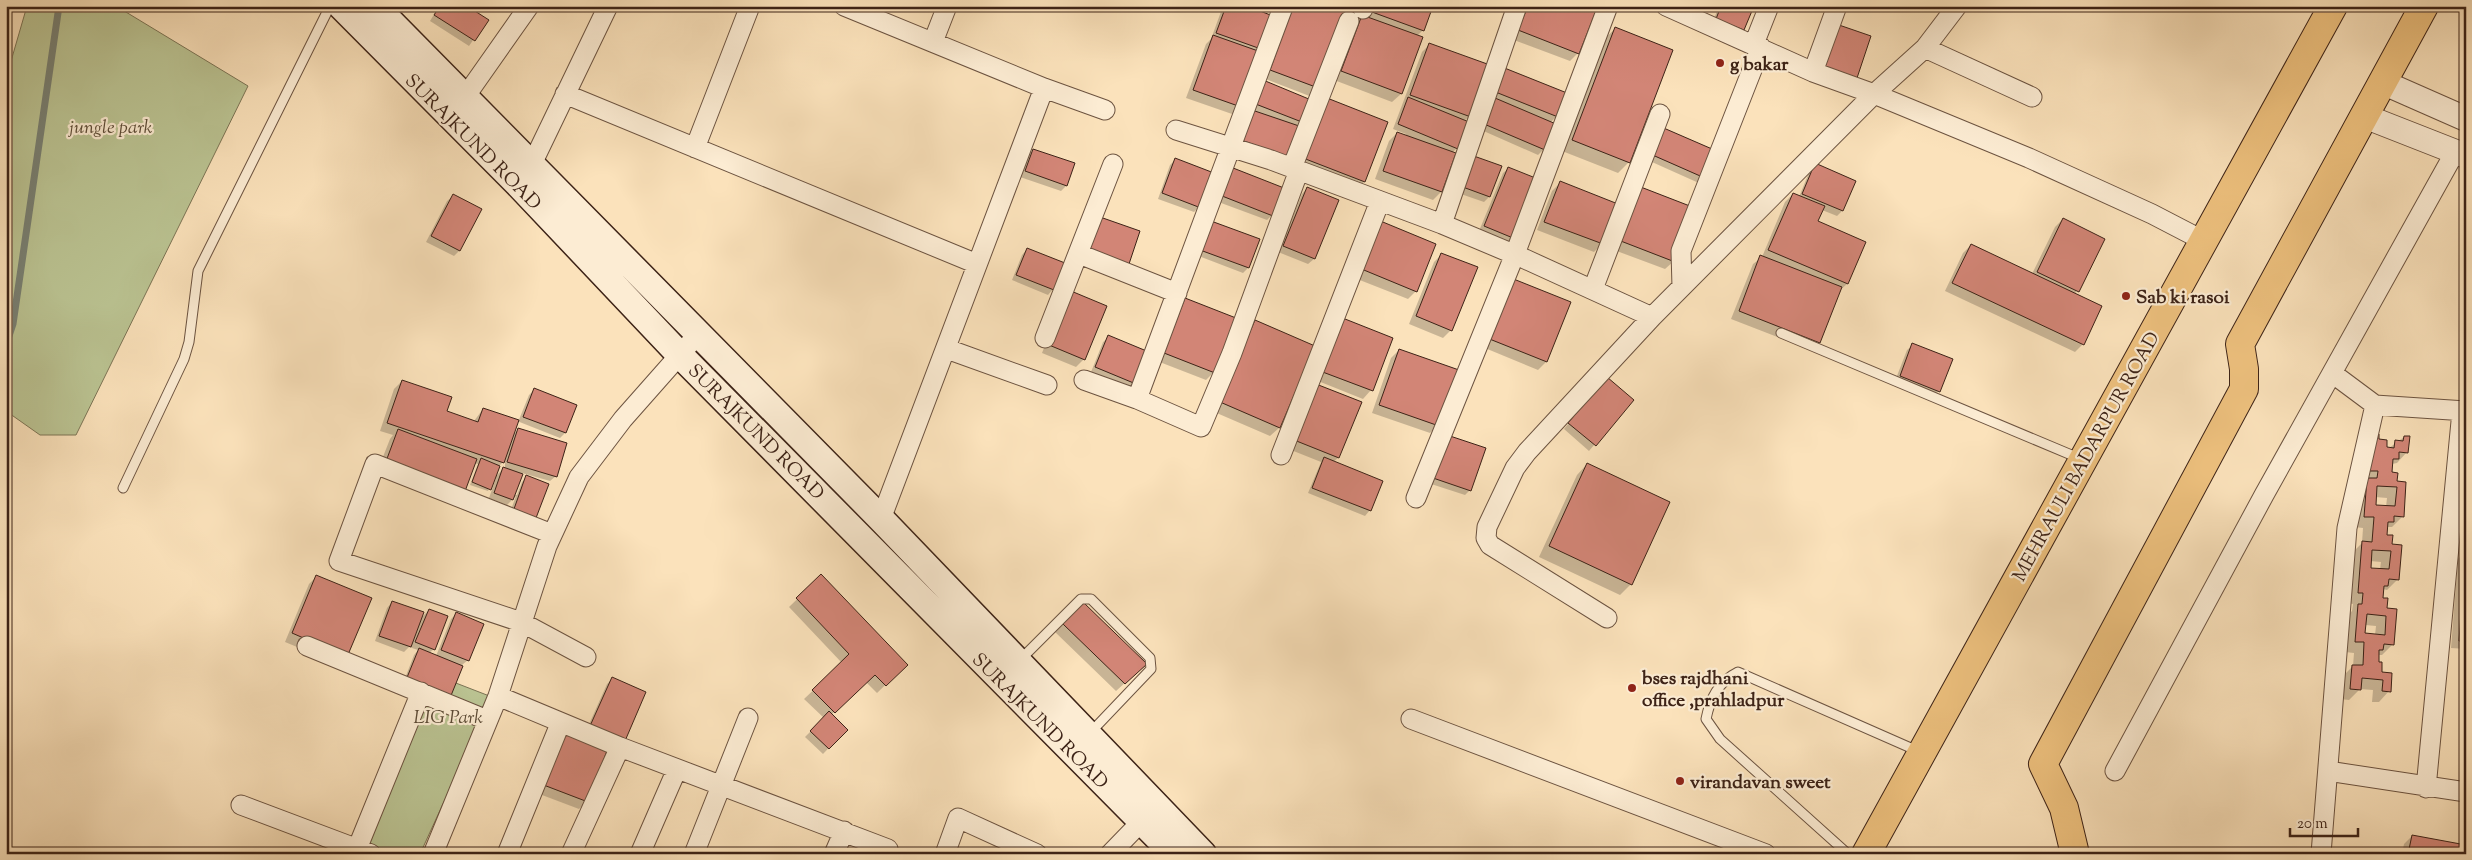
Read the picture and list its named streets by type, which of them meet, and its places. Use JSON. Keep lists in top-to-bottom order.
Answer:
{
  "streets": {
    "main road": ["SURAJKUND ROAD", "MEHRAULI BADARPUR ROAD"]
  },
  "parks": ["jungle park", "LIG Park"],
  "places": [
    "g bakar",
    "Sab ki rasoi",
    "bses rajdhani office ,prahladpur",
    "virandavan sweet"
  ],
  "scale_bar": "20 m"
}
